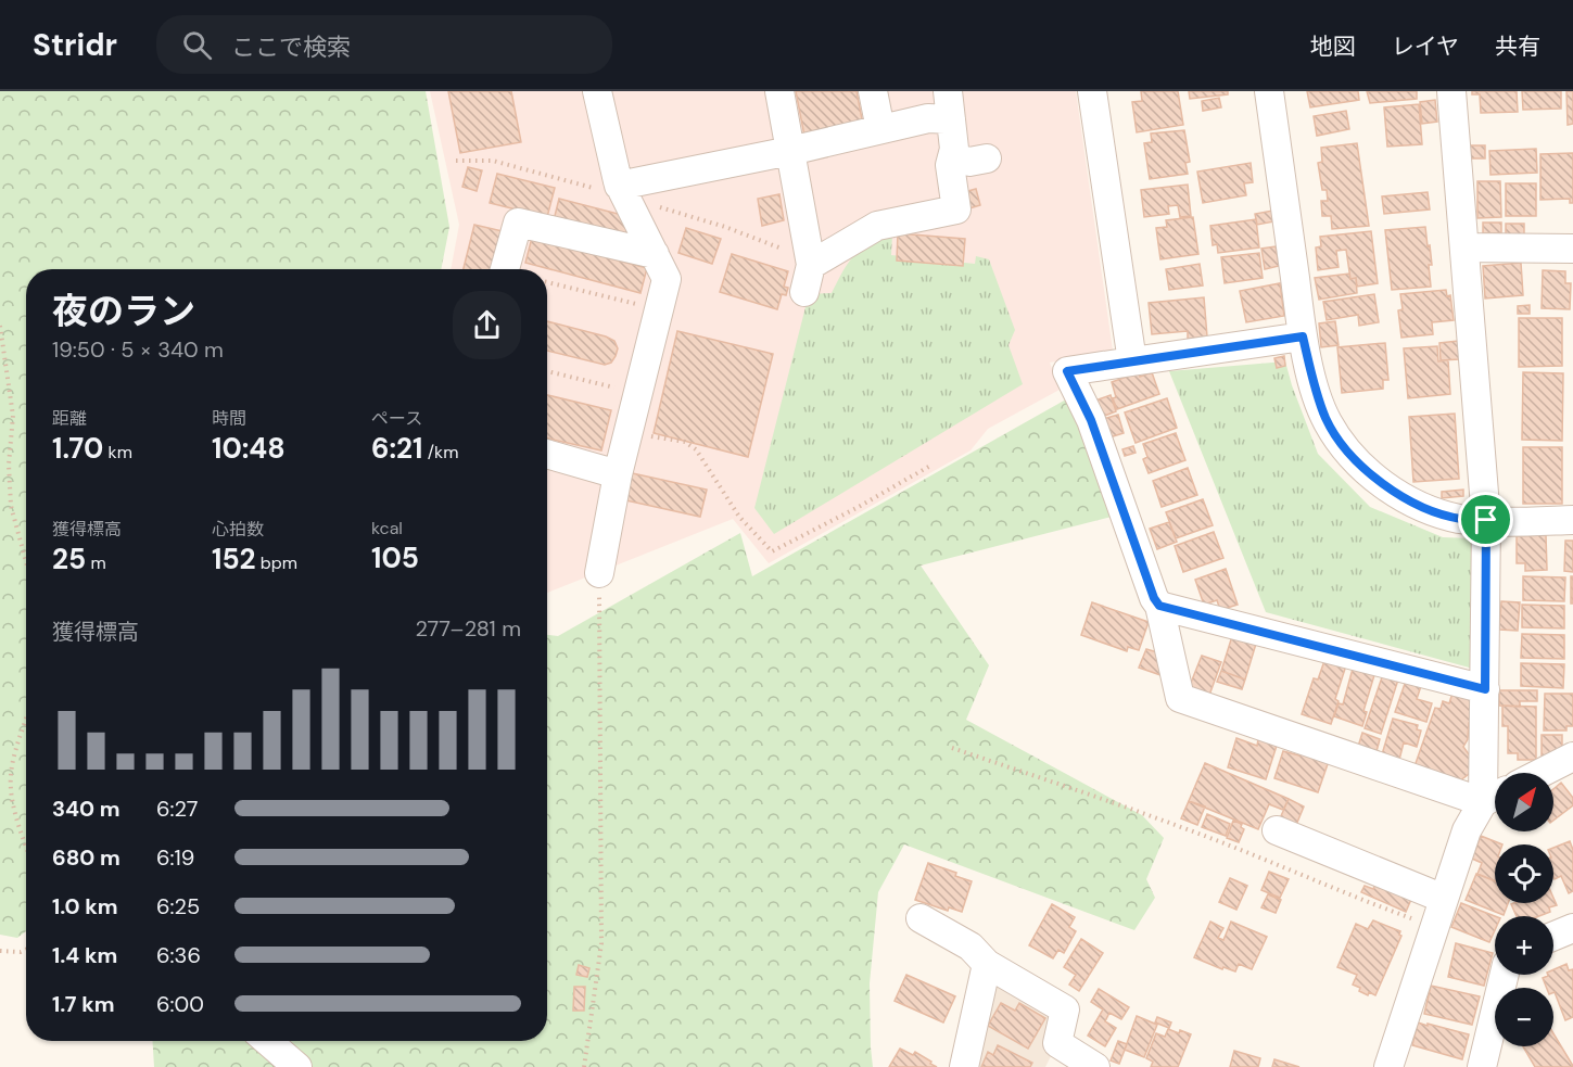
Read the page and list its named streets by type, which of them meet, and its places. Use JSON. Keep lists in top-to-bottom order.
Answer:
{
  "north": "top right",
  "page": {
    "header": "Stridr",
    "search": "ここで検索",
    "nav": ["地図", "レイヤ", "共有"],
    "heading": ["夜のラン", "19:50 · 5 × 340 m"],
    "stats": [
      ["距離", "1.70 km"],
      ["時間", "10:48"],
      ["ペース", "6:21 /km"],
      ["獲得標高", "25 m"],
      ["心拍数", "152 bpm"],
      ["kcal", "105"]
    ],
    "chart": ["獲得標高", "277–281 m"],
    "map_buttons": ["+", "−"],
    "list": [
      {
        "name": "340 m",
        "note": "6:27"
      },
      {
        "name": "680 m",
        "note": "6:19"
      },
      {
        "name": "1.0 km",
        "note": "6:25"
      },
      {
        "name": "1.4 km",
        "note": "6:36"
      },
      {
        "name": "1.7 km",
        "note": "6:00"
      }
    ]
  }
}
